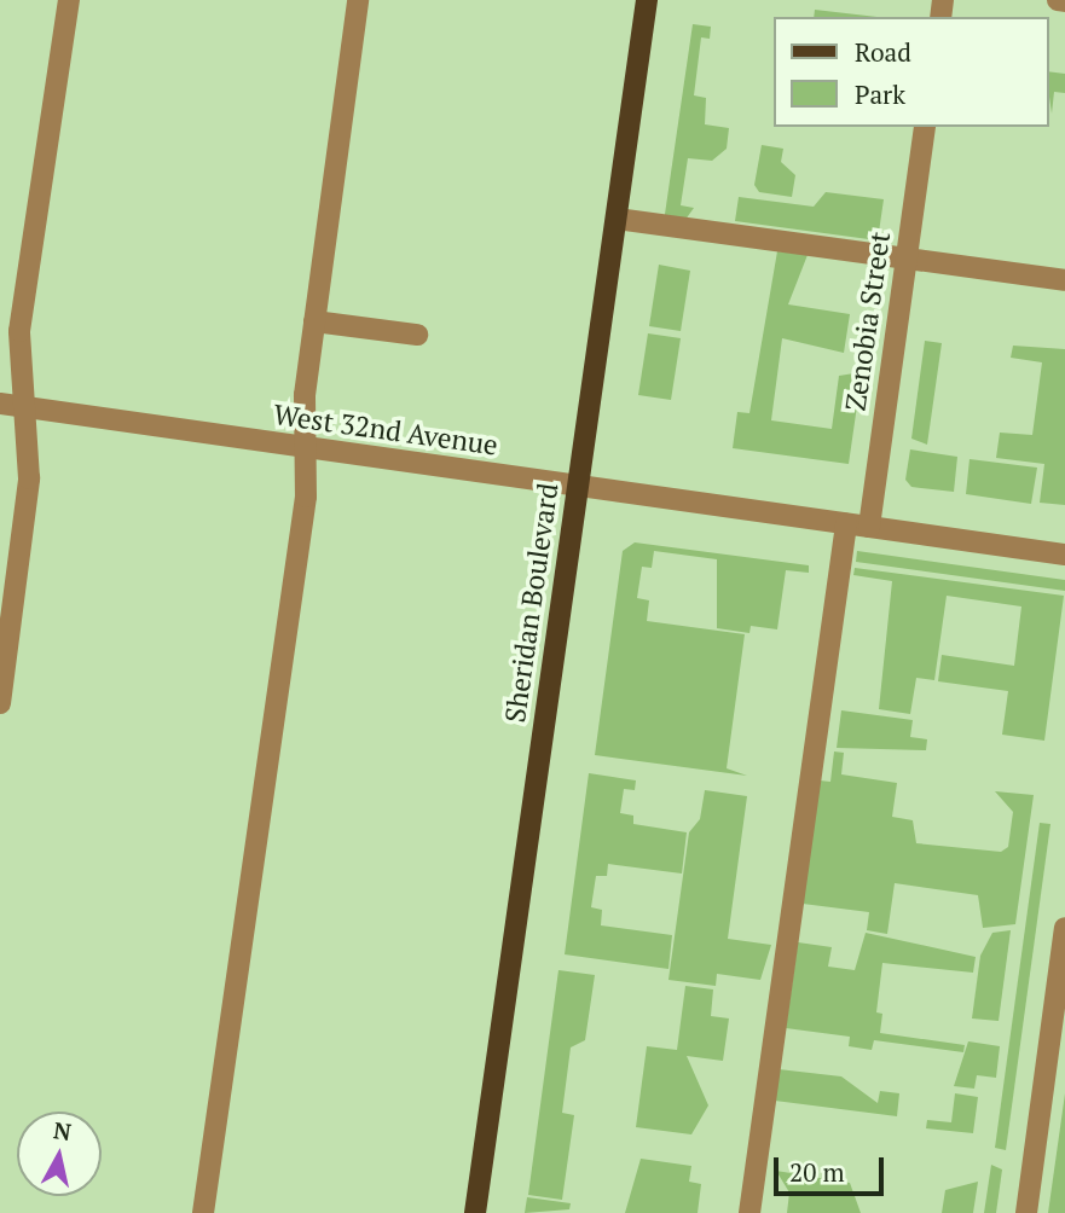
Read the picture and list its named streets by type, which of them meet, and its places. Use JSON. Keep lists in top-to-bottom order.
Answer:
{
  "streets": {
    "main road": ["Sheridan Boulevard"],
    "street": ["Zenobia Street", "West 32nd Avenue"]
  },
  "crossings": [
    ["Zenobia Street", "West 32nd Avenue"],
    ["West 32nd Avenue", "Sheridan Boulevard"]
  ],
  "legend": ["Road", "Park"],
  "scale_bar": "20 m",
  "north": "top"
}
